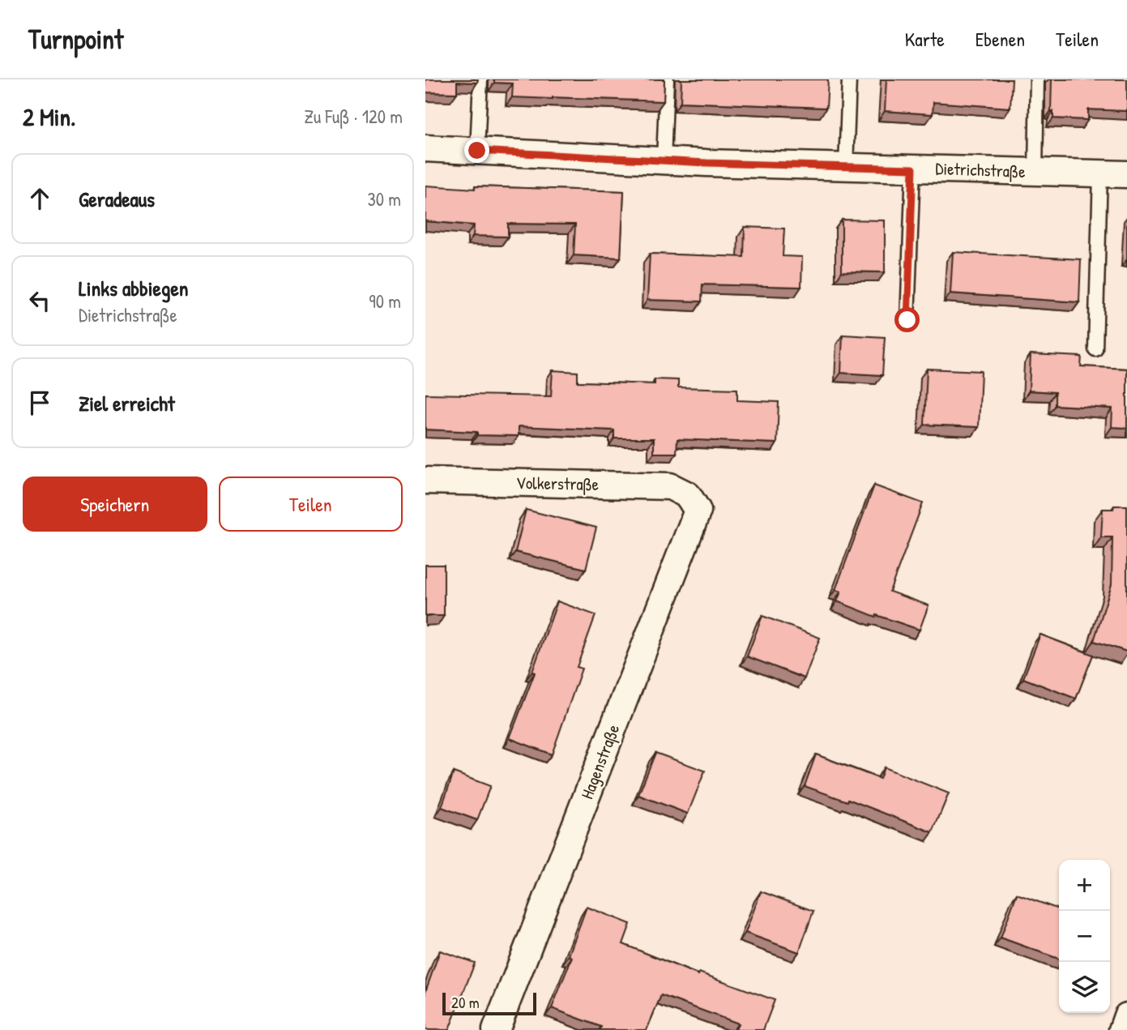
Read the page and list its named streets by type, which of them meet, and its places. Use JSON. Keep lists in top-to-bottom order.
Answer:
{
  "streets": {
    "street": ["Dietrichstraße", "Volkerstraße", "Hagenstraße"]
  },
  "crossings": [
    ["Volkerstraße", "Hagenstraße"]
  ],
  "scale_bar": "20 m",
  "page": {
    "header": "Turnpoint",
    "nav": ["Karte", "Ebenen", "Teilen"],
    "heading": ["2 Min.", "Zu Fuß · 120 m"],
    "list": [
      ["Geradeaus", "30 m"],
      ["Links abbiegen", "Dietrichstraße", "90 m"],
      "Ziel erreicht"
    ],
    "buttons": ["Speichern", "Teilen"],
    "map_buttons": ["+", "−"],
    "scale": "20 m"
  }
}
